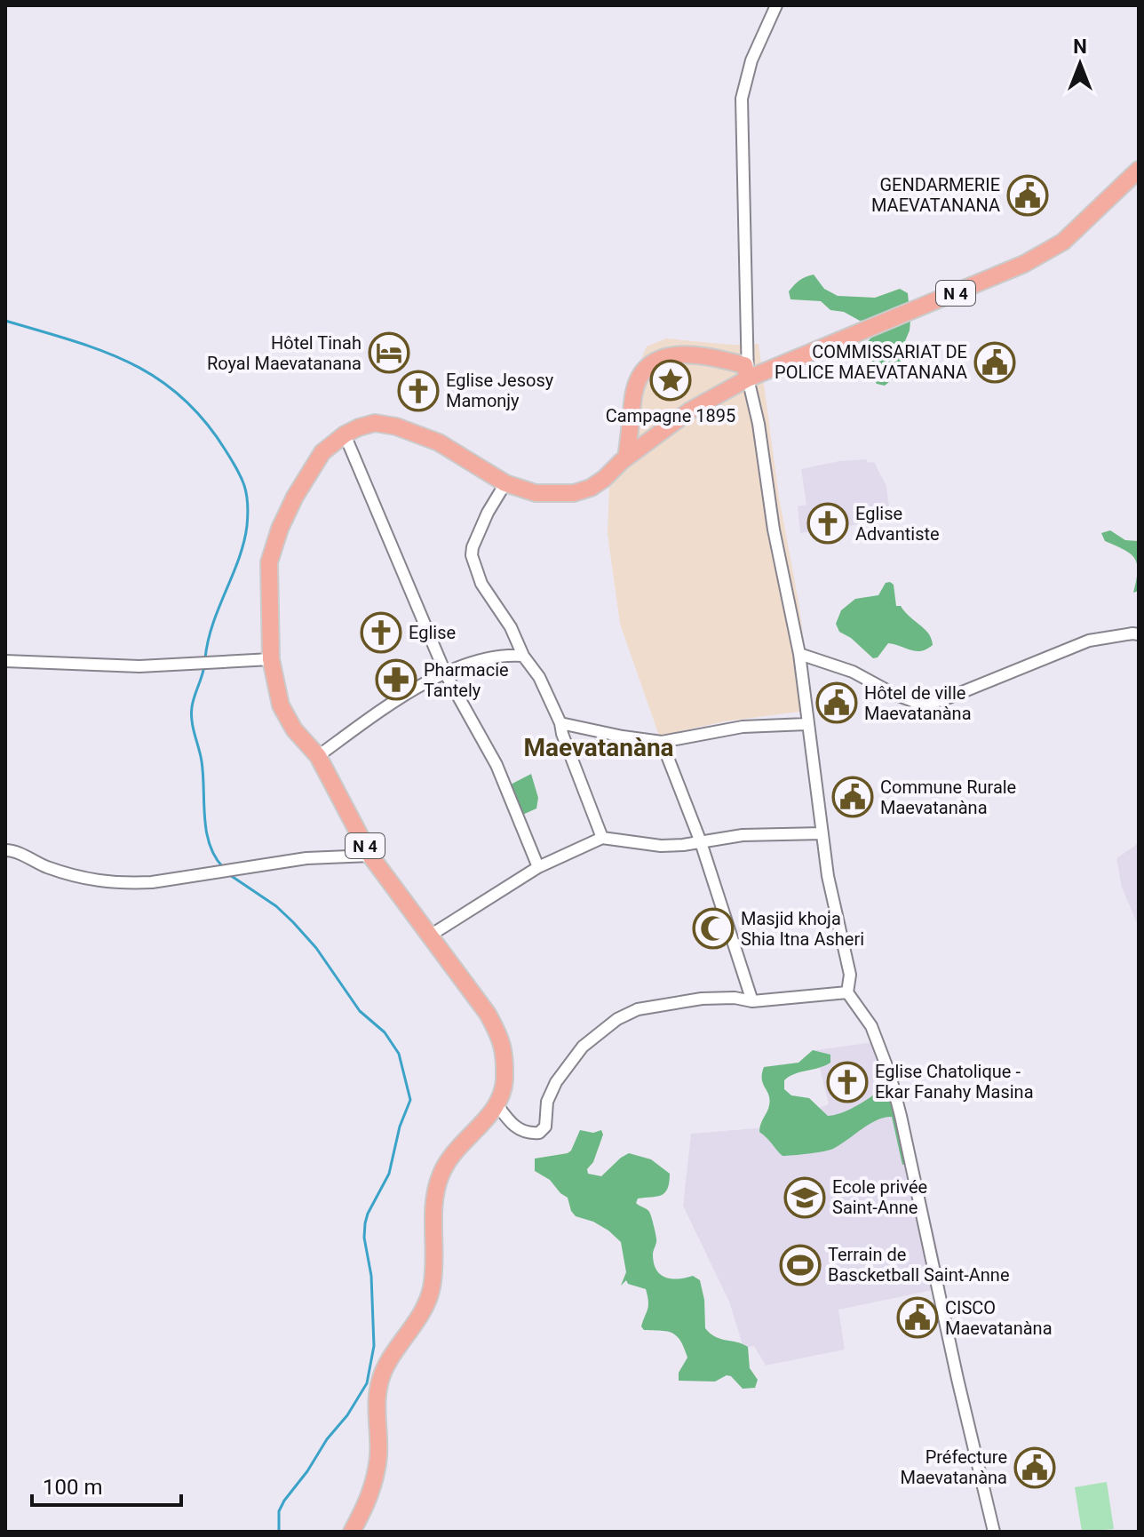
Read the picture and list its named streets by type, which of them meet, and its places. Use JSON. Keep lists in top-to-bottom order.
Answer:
{
  "streets": {
    "main road": ["N 4"]
  },
  "districts": ["Maevatanàna"],
  "places": {
    "public building": [
      "GENDARMERIE MAEVATANANA",
      "COMMISSARIAT DE POLICE MAEVATANANA",
      "Hôtel de ville Maevatanàna",
      "Commune Rurale Maevatanàna",
      "CISCO Maevatanàna",
      "Préfecture Maevatanàna"
    ],
    "hotel": ["Hôtel Tinah Royal Maevatanana"],
    "place": ["Campagne 1895"],
    "church": [
      "Eglise Jesosy Mamonjy",
      "Eglise Advantiste",
      "Eglise",
      "Eglise Chatolique - Ekar Fanahy Masina"
    ],
    "pharmacy": ["Pharmacie Tantely"],
    "mosque": ["Masjid khoja Shia Itna Asheri"],
    "school or university": ["Ecole privée Saint-Anne"],
    "sports": ["Terrain de Bascketball Saint-Anne"]
  },
  "scale_bar": "100 m",
  "north": "top"
}
